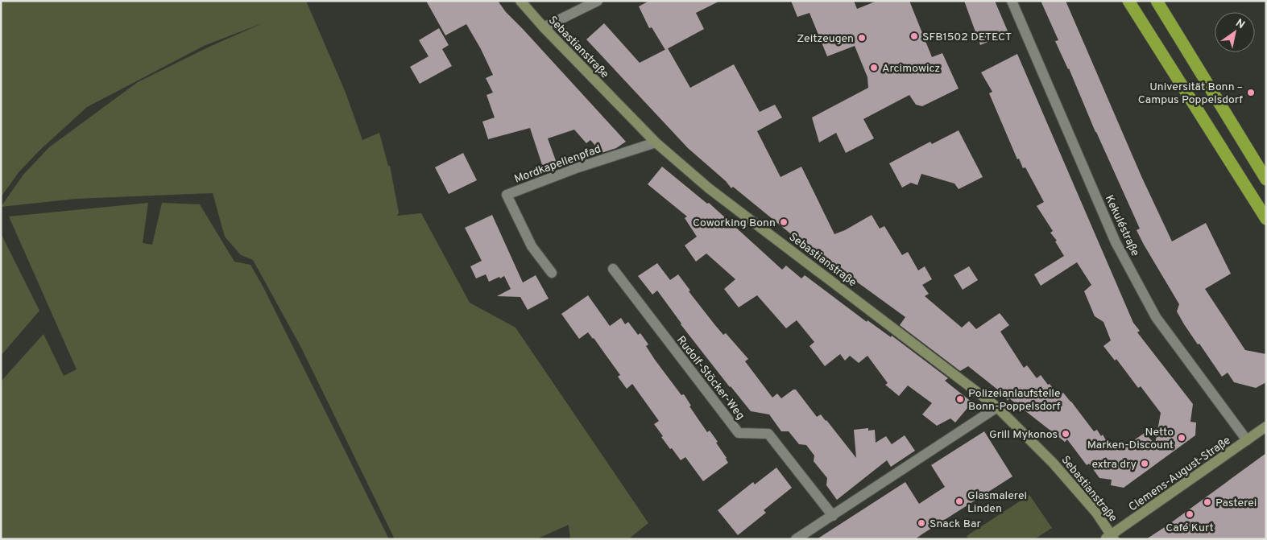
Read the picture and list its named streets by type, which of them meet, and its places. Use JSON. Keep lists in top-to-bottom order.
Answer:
{
  "streets": {
    "street": [
      "Sebastianstraße",
      "Mordkapellenpfad",
      "Kekuléstraße",
      "Rudolf-Stöcker-Weg",
      "Clemens-August-Straße"
    ]
  },
  "crossings": [
    ["Sebastianstraße", "Mordkapellenpfad"],
    ["Sebastianstraße", "Clemens-August-Straße"],
    ["Kekuléstraße", "Clemens-August-Straße"]
  ],
  "places": [
    "SFB1502 DETECT",
    "Zeitzeugen",
    "Arcimowicz",
    "Universität Bonn – Campus Poppelsdorf",
    "Coworking Bonn",
    "Polizeianlaufstelle Bonn-Poppelsdorf",
    "Grill Mykonos",
    "Netto Marken-Discount",
    "extra dry",
    "Glasmalerei Linden",
    "Pasterei",
    "Café Kurt",
    "Snack Bar"
  ],
  "north": "top right"
}
